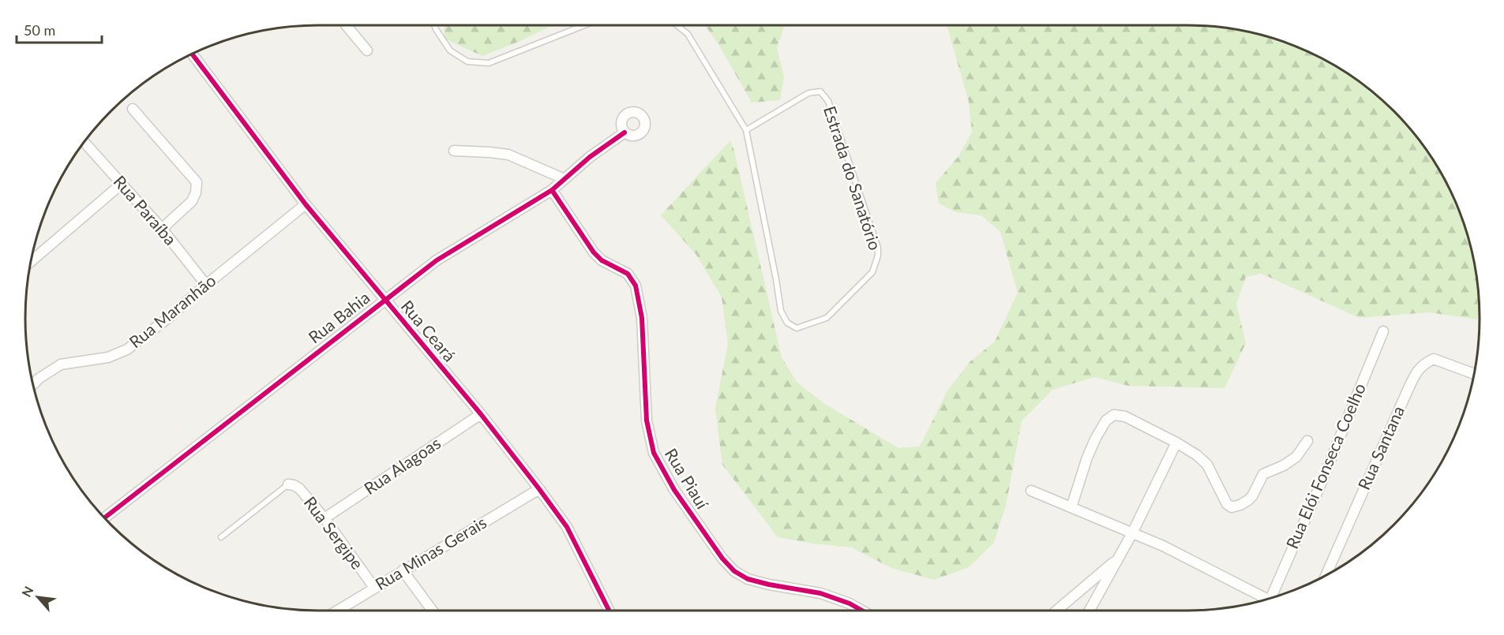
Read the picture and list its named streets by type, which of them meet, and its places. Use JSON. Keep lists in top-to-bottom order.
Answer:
{
  "streets": {
    "street": [
      "Rua Paraíba",
      "Rua Maranhão",
      "Rua Bahia",
      "Rua Ceará",
      "Rua Santana",
      "Rua Alagoas",
      "Rua Elói Fonseca Coelho",
      "Rua Piauí",
      "Rua Sergipe",
      "Rua Minas Gerais"
    ],
    "lane": ["Estrada do Sanatório"]
  },
  "crossings": [
    ["Rua Paraíba", "Rua Maranhão"],
    ["Rua Maranhão", "Rua Ceará"],
    ["Rua Bahia", "Rua Ceará"],
    ["Rua Bahia", "Rua Piauí"],
    ["Rua Ceará", "Rua Alagoas"],
    ["Rua Ceará", "Rua Minas Gerais"],
    ["Rua Alagoas", "Rua Sergipe"],
    ["Rua Sergipe", "Rua Minas Gerais"]
  ],
  "scale_bar": "50 m",
  "north": "top left"
}
